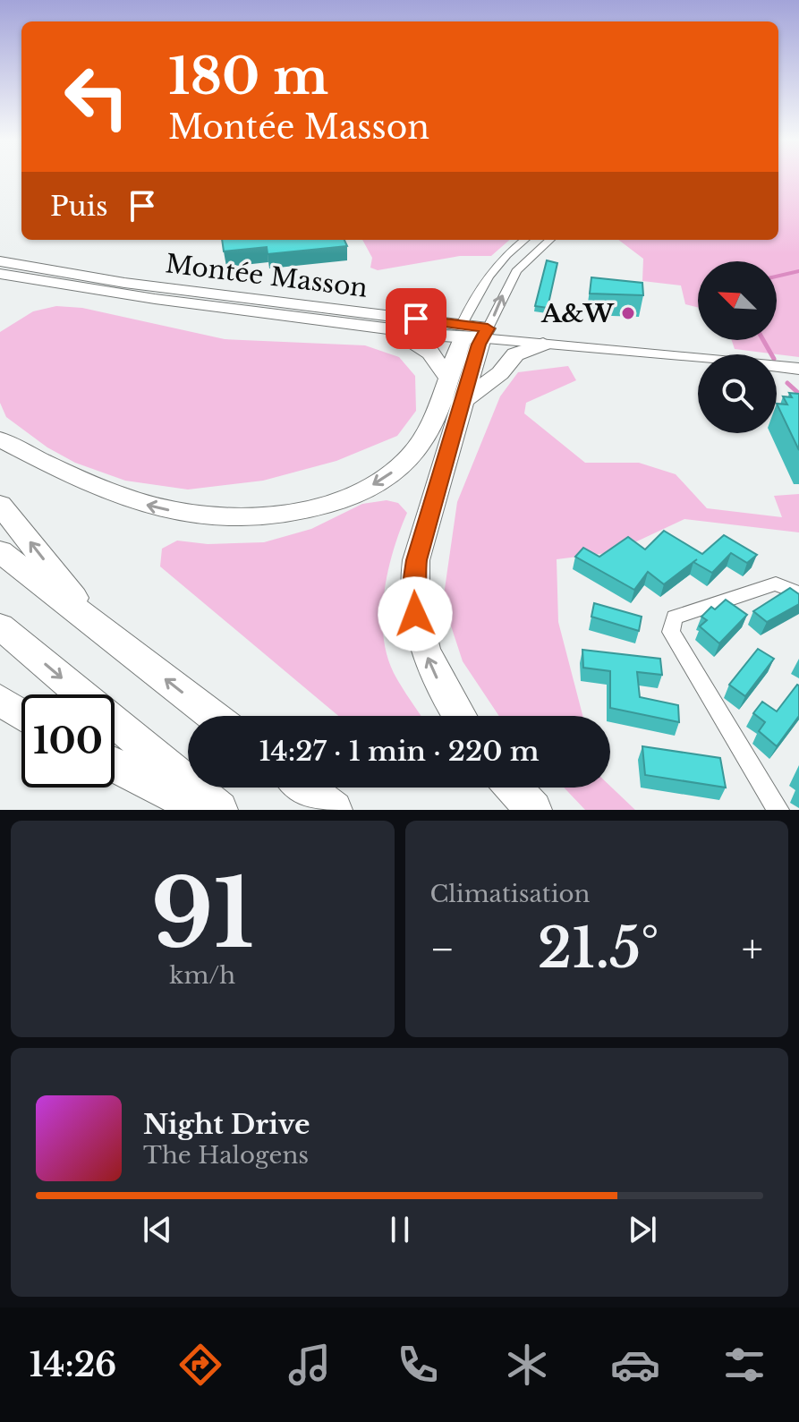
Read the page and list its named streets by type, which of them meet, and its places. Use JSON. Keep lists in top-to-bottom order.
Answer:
{
  "streets": {
    "main road": ["Montée Masson"]
  },
  "places": ["A&W"],
  "north": "top left",
  "page": {
    "turn": ["180 m", "Montée Masson"],
    "then": "Puis",
    "limit": "100",
    "trip": "14:27 · 1 min · 220 m",
    "tile": [
      ["91", "km/h"],
      "Climatisation"
    ],
    "heat": ["−", "21.5°", "+"],
    "song": ["Night Drive", "The Halogens"],
    "tabs": "14:26"
  }
}
